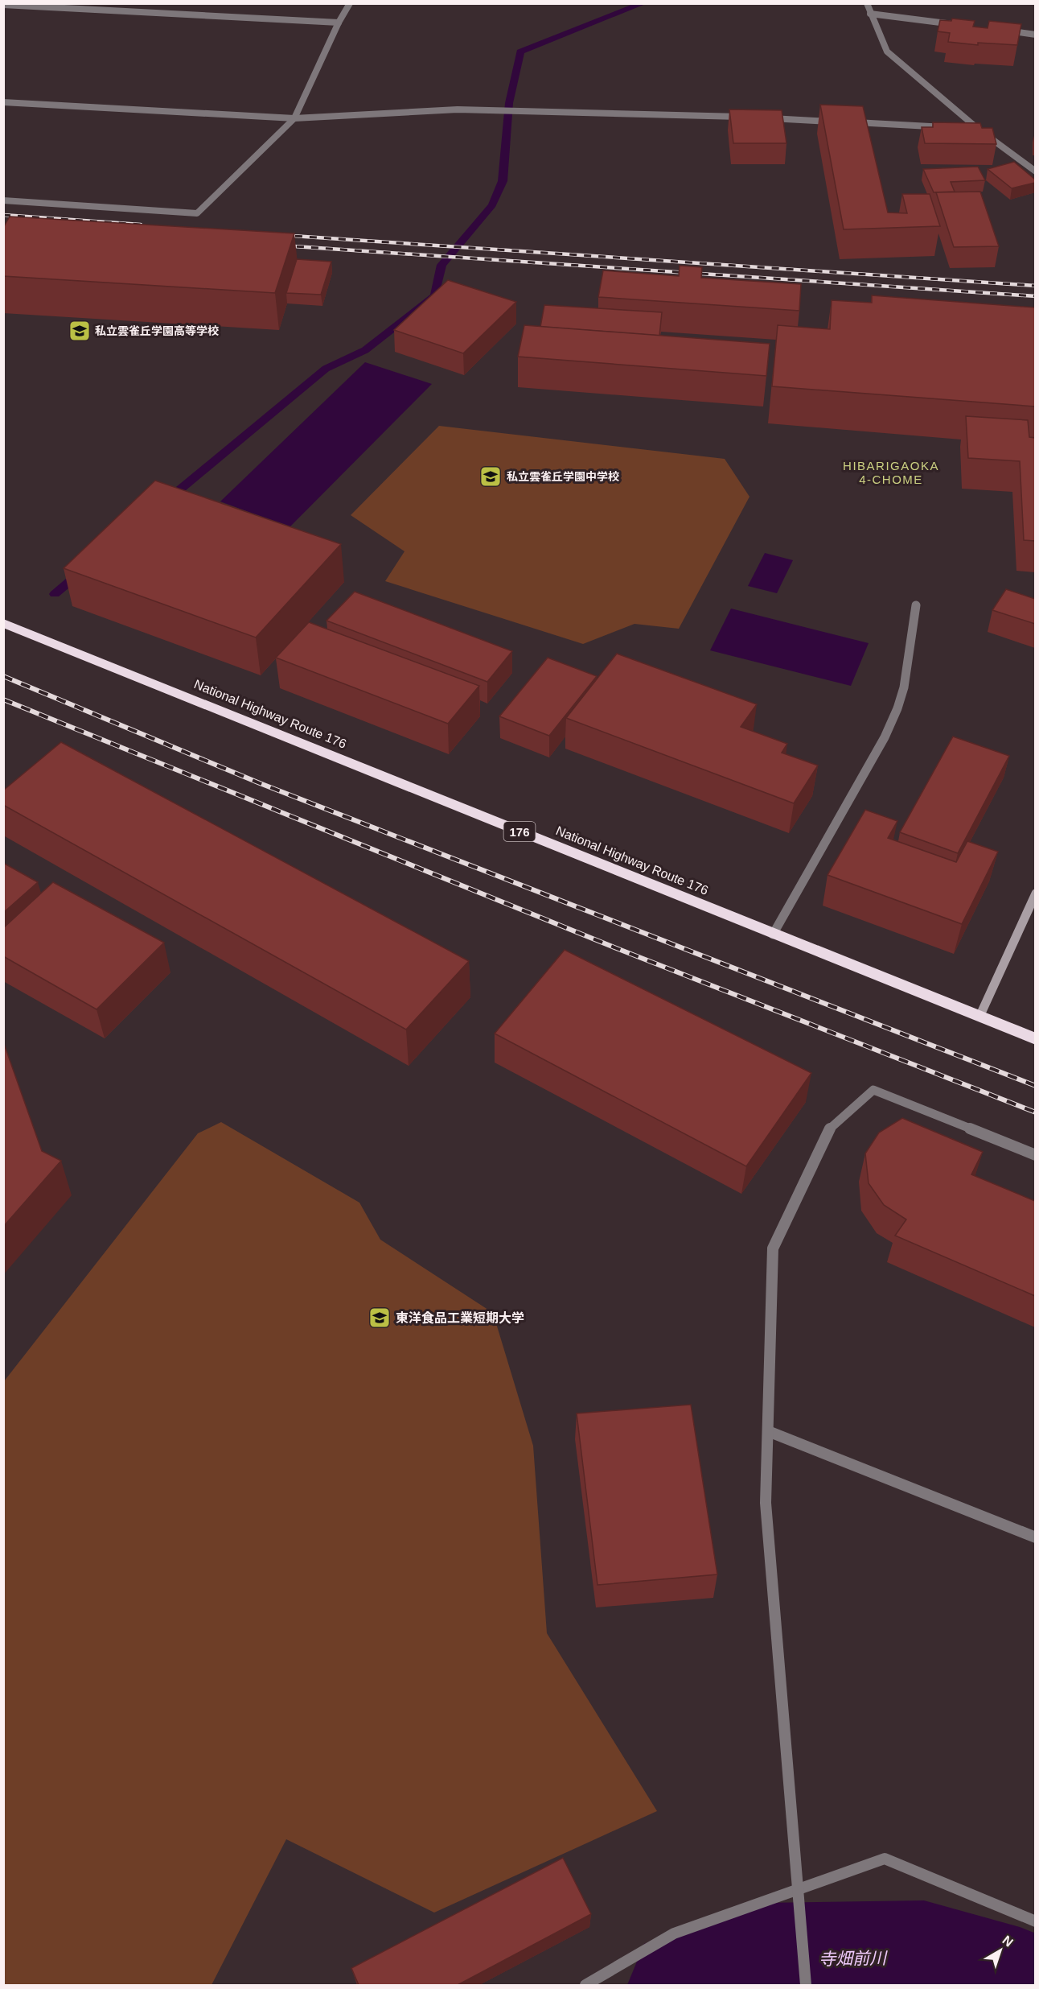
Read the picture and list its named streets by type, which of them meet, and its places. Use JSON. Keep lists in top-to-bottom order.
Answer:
{
  "streets": {
    "highway": ["National Highway Route 176", "176"]
  },
  "districts": ["HIBARIGAOKA 4-CHOME"],
  "water": ["寺畑前川"],
  "places": {
    "school or university": ["私立雲雀丘学園高等学校", "私立雲雀丘学園中学校", "東洋食品工業短期大学"]
  },
  "north": "top right"
}
